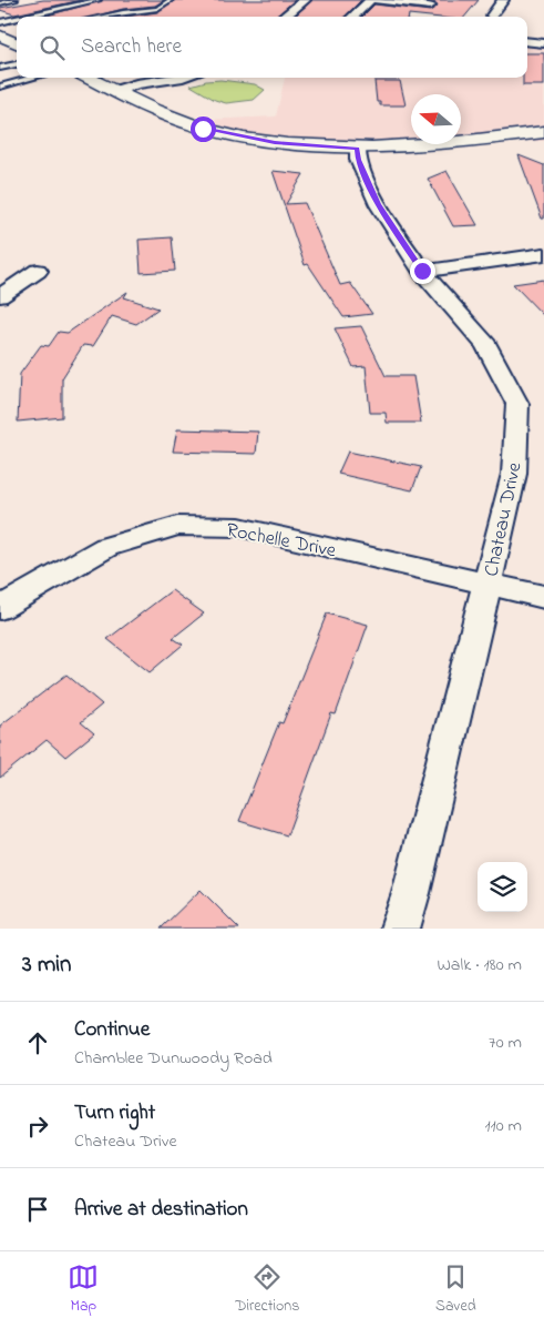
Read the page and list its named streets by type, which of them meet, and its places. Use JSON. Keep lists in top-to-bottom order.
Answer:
{
  "streets": {
    "street": ["Chateau Drive", "Rochelle Drive"]
  },
  "crossings": [
    ["Chateau Drive", "Rochelle Drive"]
  ],
  "north": "left",
  "page": {
    "search": "Search here",
    "heading": ["3 min", "Walk · 180 m"],
    "list": [
      ["Continue", "Chamblee Dunwoody Road", "70 m"],
      ["Turn right", "Chateau Drive", "110 m"],
      "Arrive at destination"
    ],
    "nav": ["Map", "Directions", "Saved"]
  }
}
